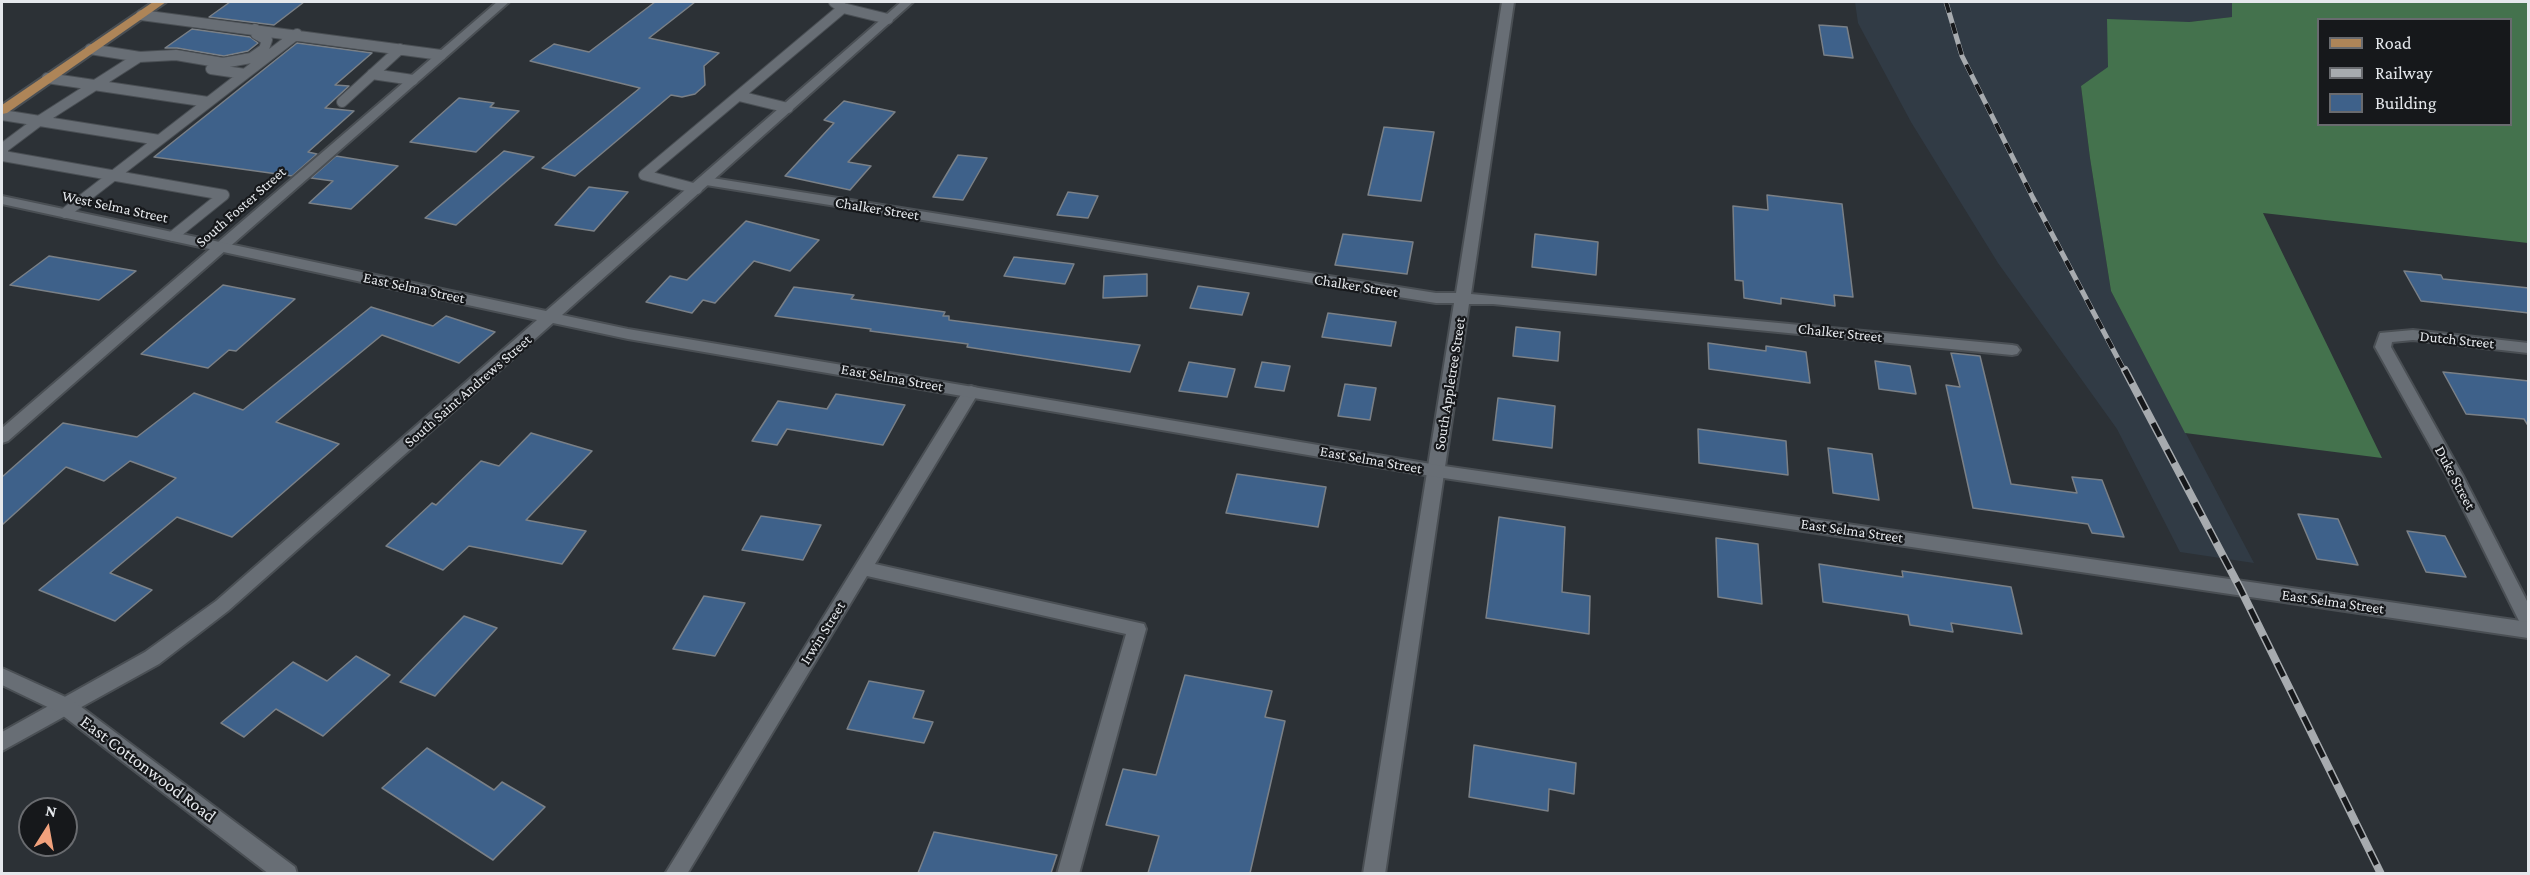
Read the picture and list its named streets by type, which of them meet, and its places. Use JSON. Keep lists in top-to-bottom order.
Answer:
{
  "streets": {
    "street": [
      "West Selma Street",
      "South Foster Street",
      "Chalker Street",
      "East Selma Street",
      "Dutch Street",
      "South Appletree Street",
      "South Saint Andrews Street",
      "Duke Street",
      "Irwin Street",
      "East Cottonwood Road"
    ]
  },
  "crossings": [
    ["West Selma Street", "South Foster Street"],
    ["West Selma Street", "East Selma Street"],
    ["South Foster Street", "East Selma Street"],
    ["Chalker Street", "South Appletree Street"],
    ["Chalker Street", "South Saint Andrews Street"],
    ["East Selma Street", "South Appletree Street"],
    ["East Selma Street", "South Saint Andrews Street"],
    ["East Selma Street", "Irwin Street"],
    ["Dutch Street", "Duke Street"],
    ["South Saint Andrews Street", "East Cottonwood Road"]
  ],
  "legend": ["Road", "Railway", "Building"],
  "north": "top"
}
